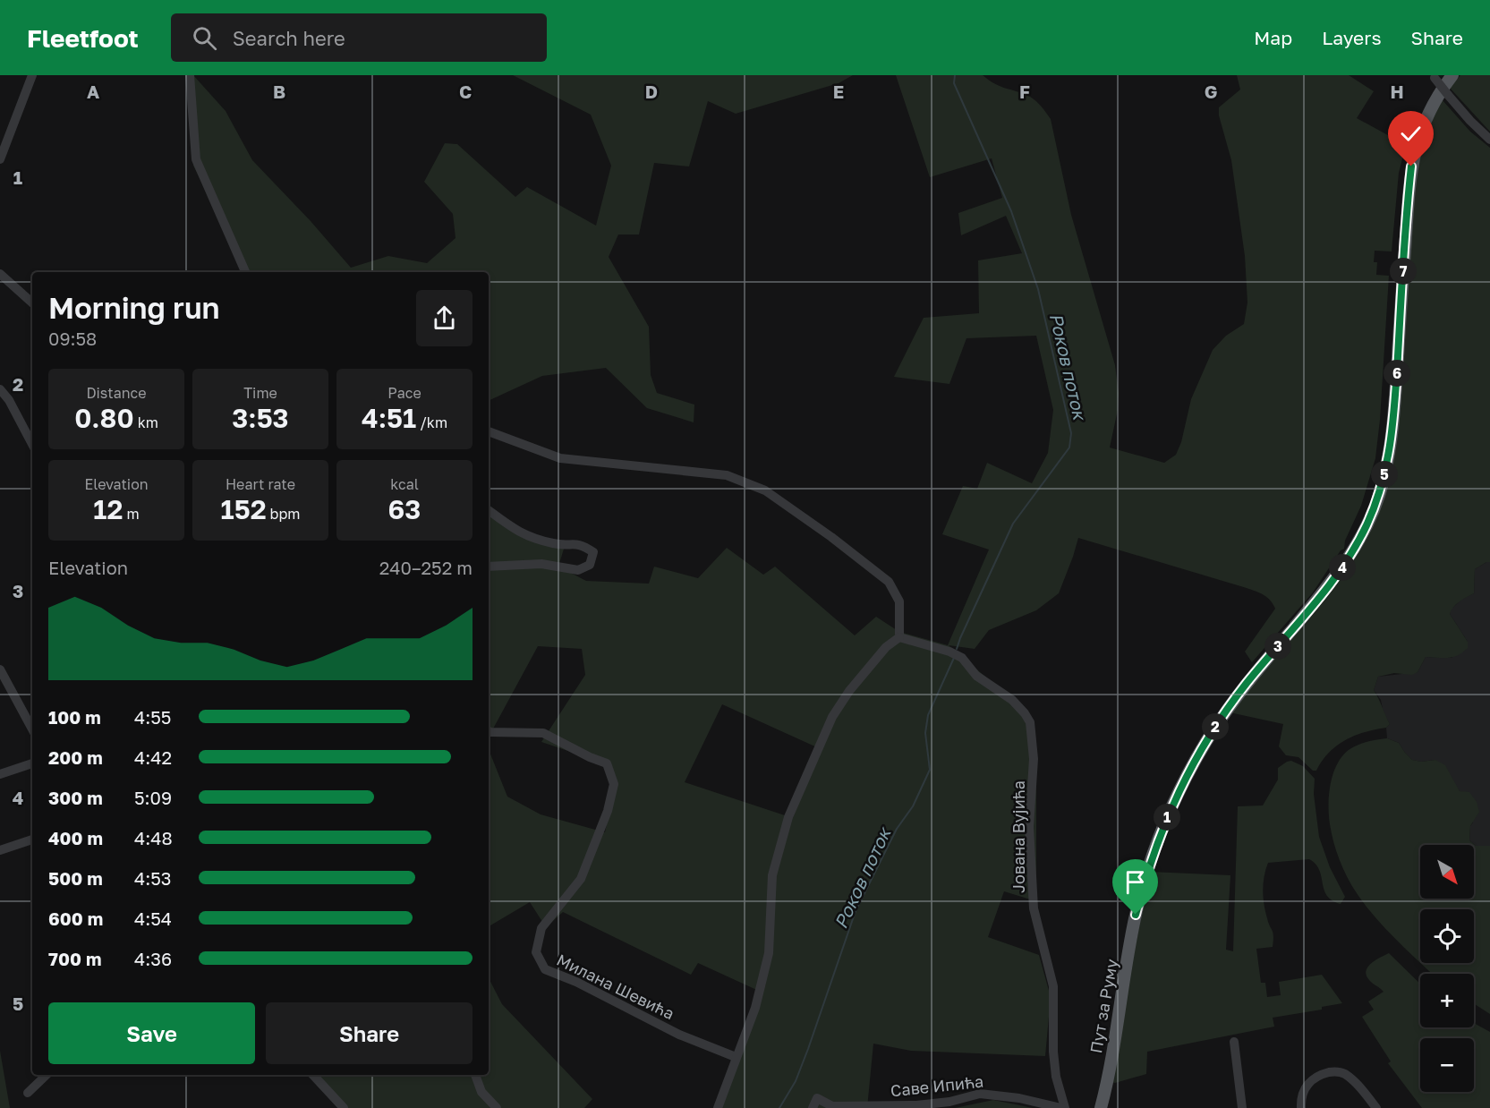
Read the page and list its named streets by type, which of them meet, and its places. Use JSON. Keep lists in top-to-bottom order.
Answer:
{
  "streets": {
    "main road": ["Пут за Руму"],
    "street": ["Јована Вујића", "Милана Шевића", "Саве Ипића"]
  },
  "water": ["Роков поток"],
  "north": "bottom right",
  "page": {
    "header": "Fleetfoot",
    "search": "Search here",
    "nav": ["Map", "Layers", "Share"],
    "pins": [
      "7",
      "6",
      "5",
      "4",
      "3",
      "2",
      "1"
    ],
    "heading": ["Morning run", "09:58"],
    "stats": [
      ["Distance", "0.80 km"],
      ["Time", "3:53"],
      ["Pace", "4:51 /km"],
      ["Elevation", "12 m"],
      ["Heart rate", "152 bpm"],
      ["kcal", "63"]
    ],
    "chart": ["Elevation", "240–252 m"],
    "list": [
      {
        "name": "100 m",
        "note": "4:55"
      },
      {
        "name": "200 m",
        "note": "4:42"
      },
      {
        "name": "300 m",
        "note": "5:09"
      },
      {
        "name": "400 m",
        "note": "4:48"
      },
      {
        "name": "500 m",
        "note": "4:53"
      },
      {
        "name": "600 m",
        "note": "4:54"
      },
      {
        "name": "700 m",
        "note": "4:36"
      }
    ],
    "map_buttons": ["+", "−"],
    "buttons": ["Save", "Share"]
  },
  "grid": {
    "columns": [
      "A",
      "B",
      "C",
      "D",
      "E",
      "F",
      "G",
      "H"
    ],
    "rows": [
      "1",
      "2",
      "3",
      "4",
      "5"
    ]
  }
}
